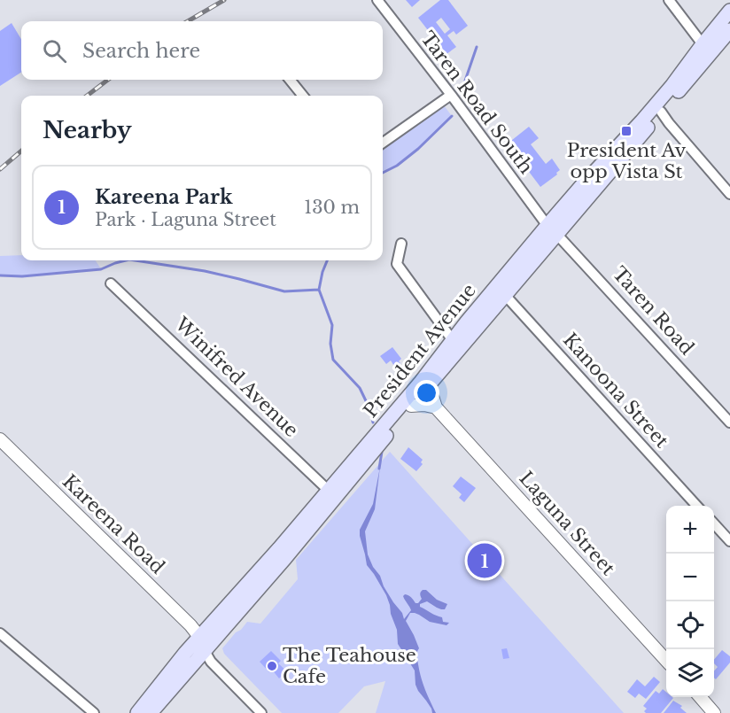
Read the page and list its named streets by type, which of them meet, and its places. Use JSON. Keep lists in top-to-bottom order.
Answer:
{
  "streets": {
    "main road": ["President Avenue"],
    "street": [
      "Taren Road South",
      "Taren Road",
      "Winifred Avenue",
      "Kanoona Street",
      "Laguna Street",
      "Kareena Road"
    ]
  },
  "crossings": [
    ["Taren Road South", "Taren Road"],
    ["Taren Road South", "President Avenue"],
    ["Taren Road", "President Avenue"],
    ["President Avenue", "Winifred Avenue"],
    ["President Avenue", "Kanoona Street"],
    ["President Avenue", "Laguna Street"],
    ["President Avenue", "Kareena Road"]
  ],
  "places": {
    "transit": ["President Av opp Vista St"],
    "other": ["The Teahouse Cafe"]
  },
  "page": {
    "search": "Search here",
    "heading": "Nearby",
    "list": [
      {
        "mark": "1",
        "name": "Kareena Park",
        "note": "Park · Laguna Street",
        "value": "130 m"
      }
    ],
    "map_buttons": ["+", "−"],
    "pins": "1"
  }
}
